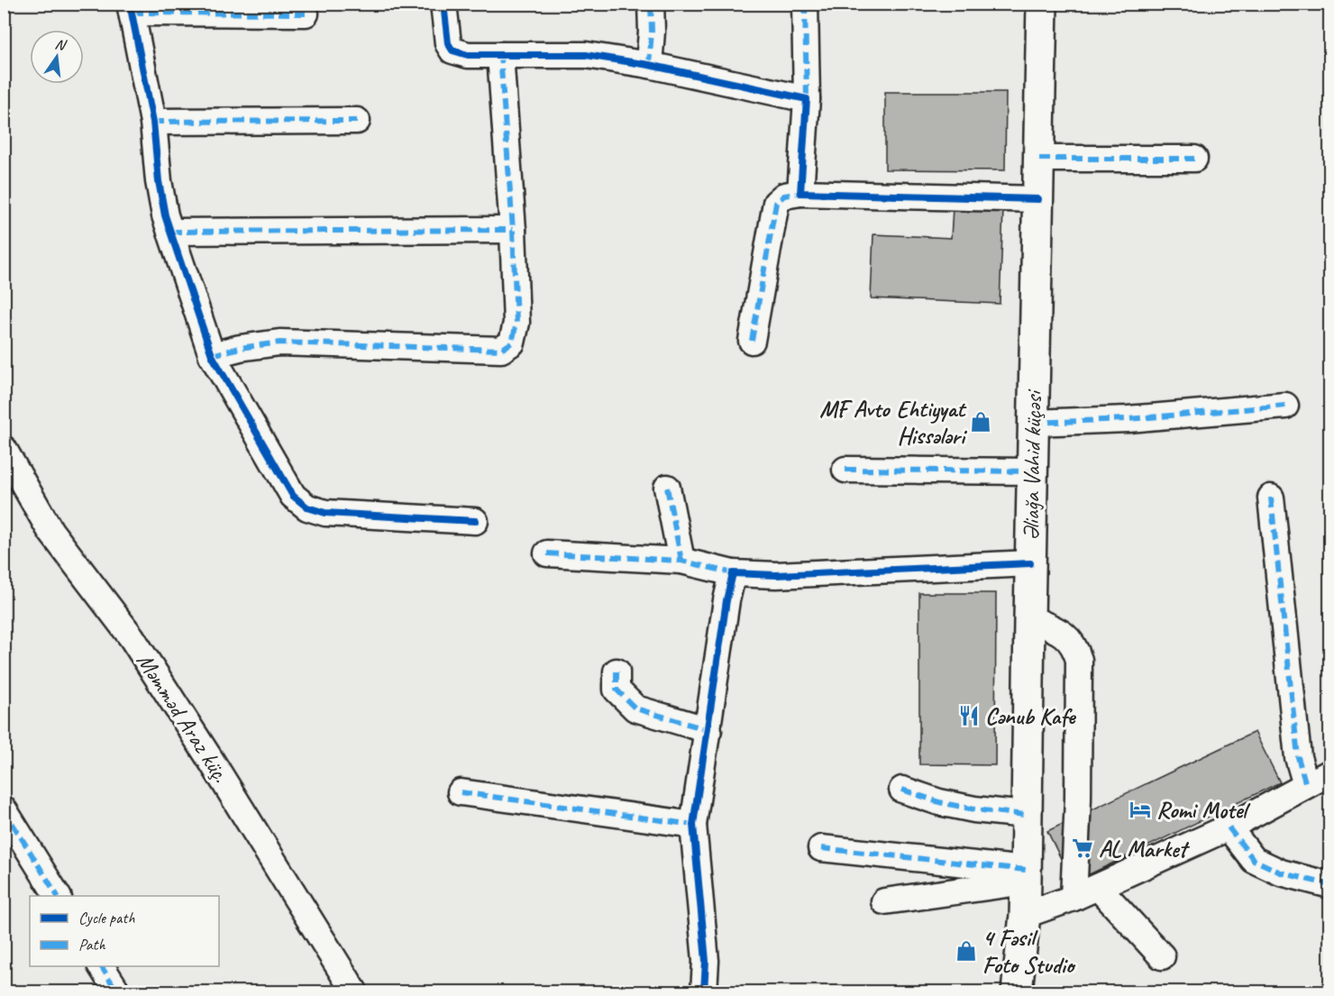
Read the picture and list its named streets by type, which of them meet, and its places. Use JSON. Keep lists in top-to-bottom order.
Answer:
{
  "streets": {
    "main road": ["Əliağa Vahid küçəsi"],
    "street": ["Məmməd Araz küç."]
  },
  "places": {
    "shop": ["MF Avto Ehtiyyat Hissələri", "4 Fəsil Foto Studio"],
    "restaurant": ["Cənub Kafe"],
    "hotel": ["Romi Motel"],
    "supermarket": ["AL Market"]
  },
  "legend": ["Cycle path", "Path"],
  "north": "top"
}
